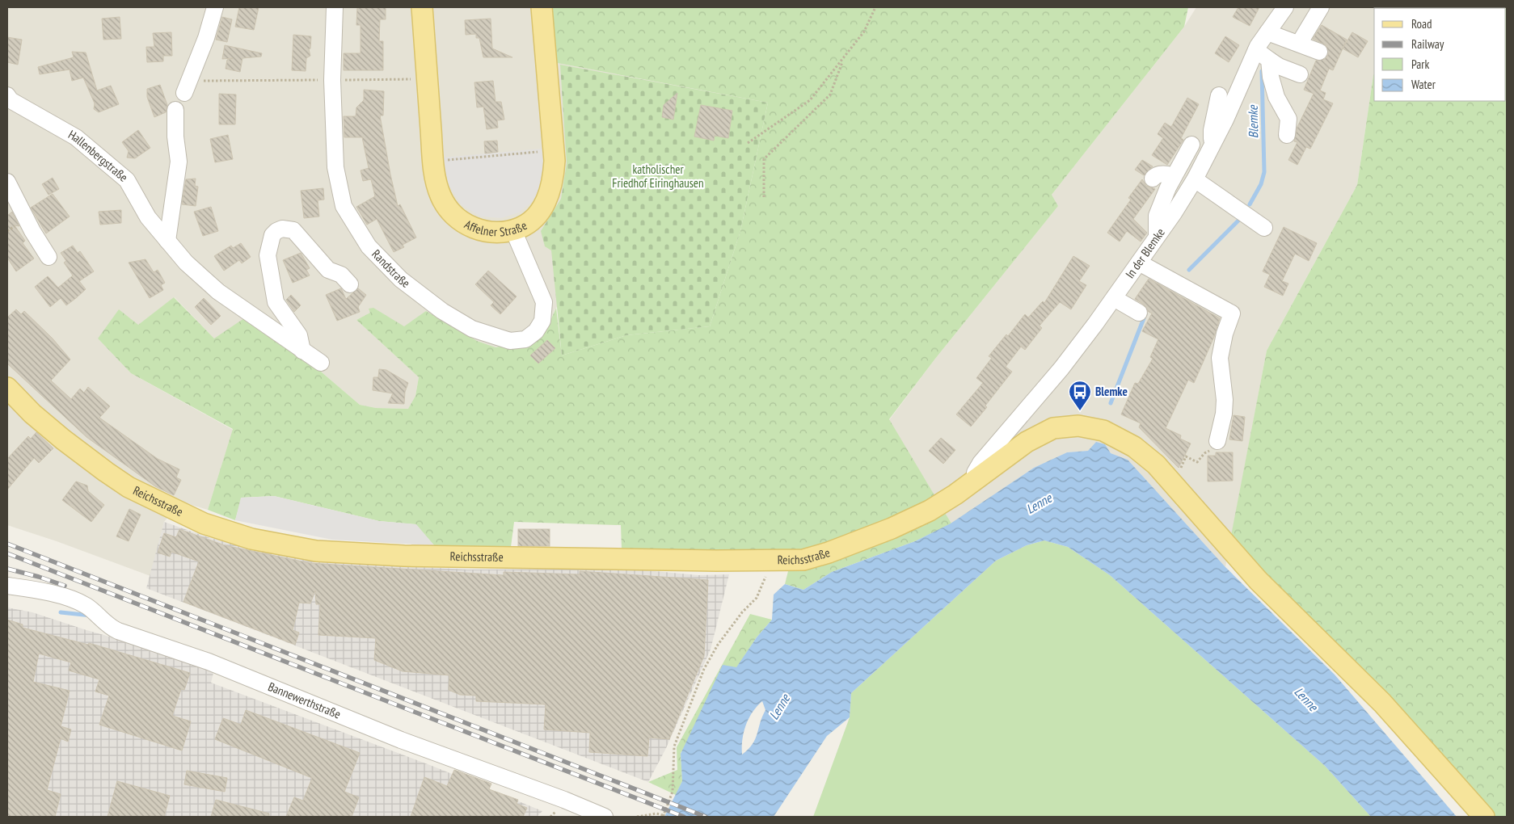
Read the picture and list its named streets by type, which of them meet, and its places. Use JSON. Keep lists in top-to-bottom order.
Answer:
{
  "streets": {
    "main road": ["Affelner Straße", "Reichsstraße"],
    "street": [
      "Hallenbergstraße",
      "In der Blemke",
      "Randstraße",
      "Bannewerthstraße"
    ]
  },
  "crossings": [
    ["Affelner Straße", "Randstraße"],
    ["In der Blemke", "Reichsstraße"]
  ],
  "water": ["Blemke", "Lenne"],
  "parks": ["katholischer Friedhof Eiringhausen"],
  "places": {
    "bus stop": ["Blemke"]
  },
  "legend": [
    "Road",
    "Railway",
    "Park",
    "Water"
  ]
}
